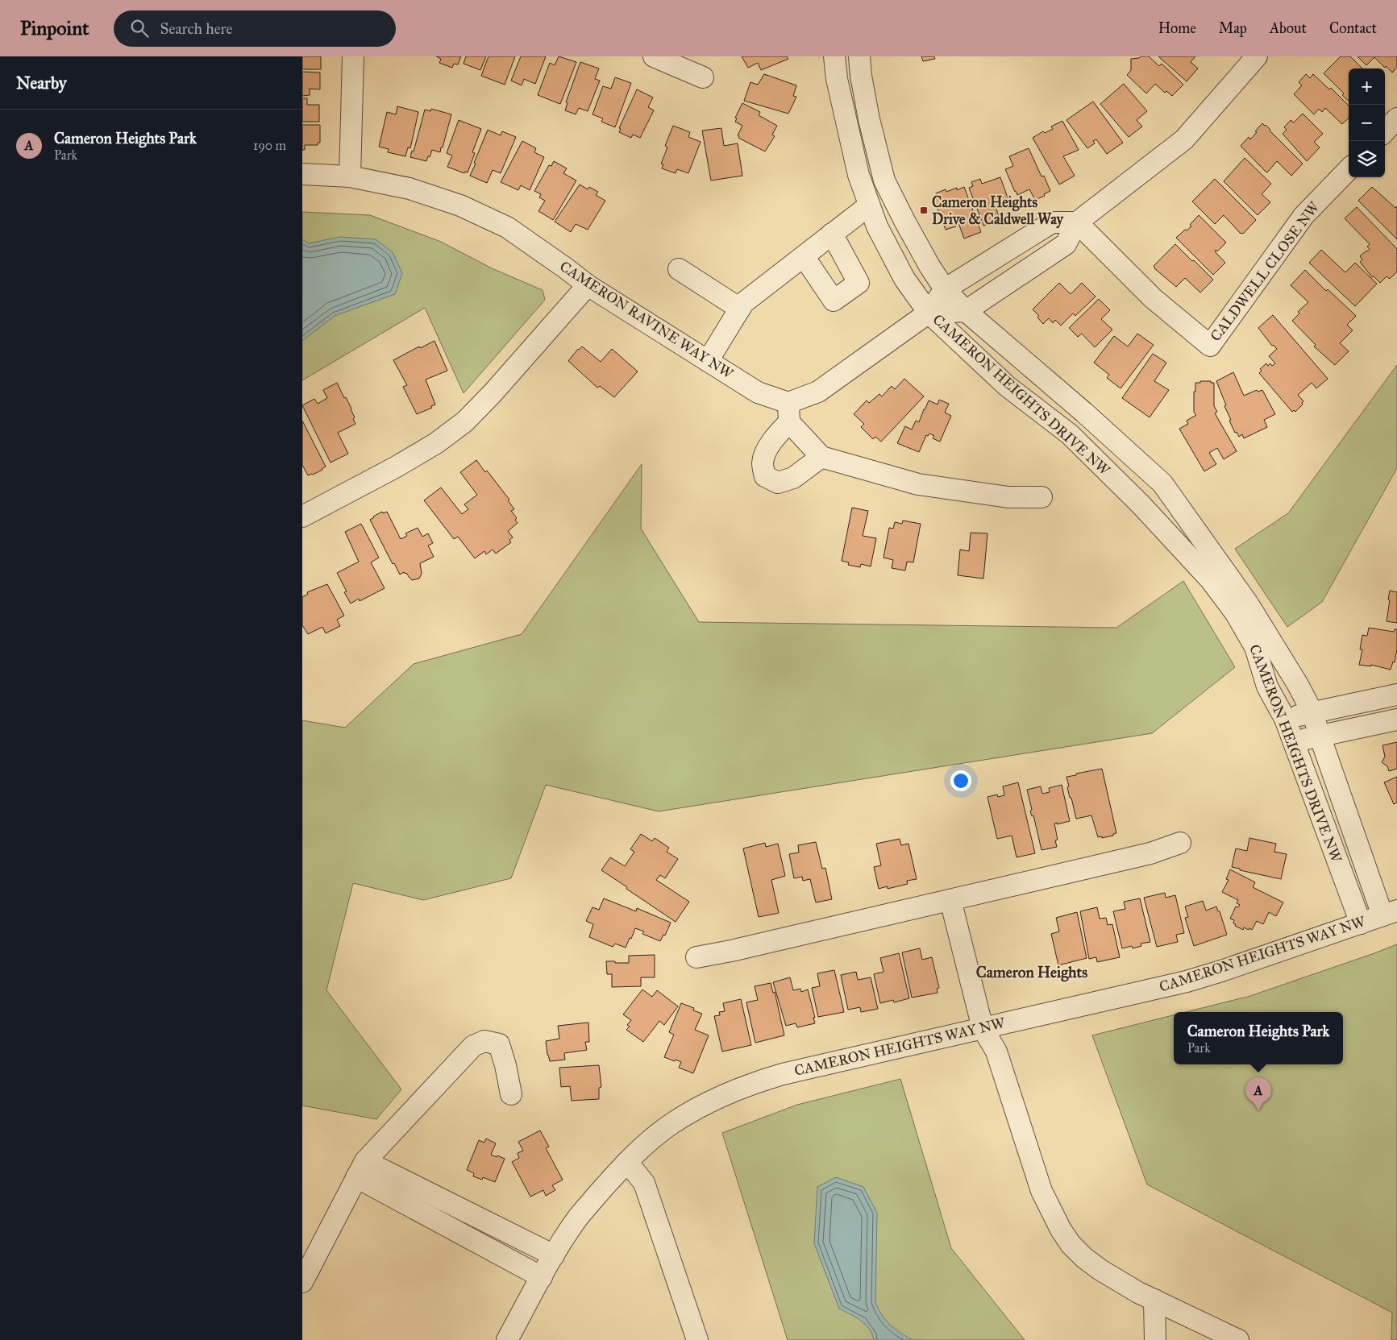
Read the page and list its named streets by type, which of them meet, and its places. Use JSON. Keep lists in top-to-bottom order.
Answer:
{
  "streets": {
    "street": [
      "CALDWELL CLOSE NW",
      "CAMERON RAVINE WAY NW",
      "CAMERON HEIGHTS DRIVE NW",
      "CAMERON HEIGHTS WAY NW"
    ]
  },
  "crossings": [
    ["CAMERON HEIGHTS DRIVE NW", "CAMERON HEIGHTS WAY NW"]
  ],
  "districts": ["Cameron Heights"],
  "places": {
    "transit": ["Cameron Heights Drive & Caldwell Way"]
  },
  "page": {
    "header": "Pinpoint",
    "search": "Search here",
    "nav": [
      "Home",
      "Map",
      "About",
      "Contact"
    ],
    "heading": "Nearby",
    "map_buttons": ["+", "−"],
    "list": [
      {
        "mark": "A",
        "name": "Cameron Heights Park",
        "note": "Park",
        "value": "190 m"
      }
    ],
    "popup": ["Cameron Heights Park", "Park"],
    "pins": "A"
  }
}
